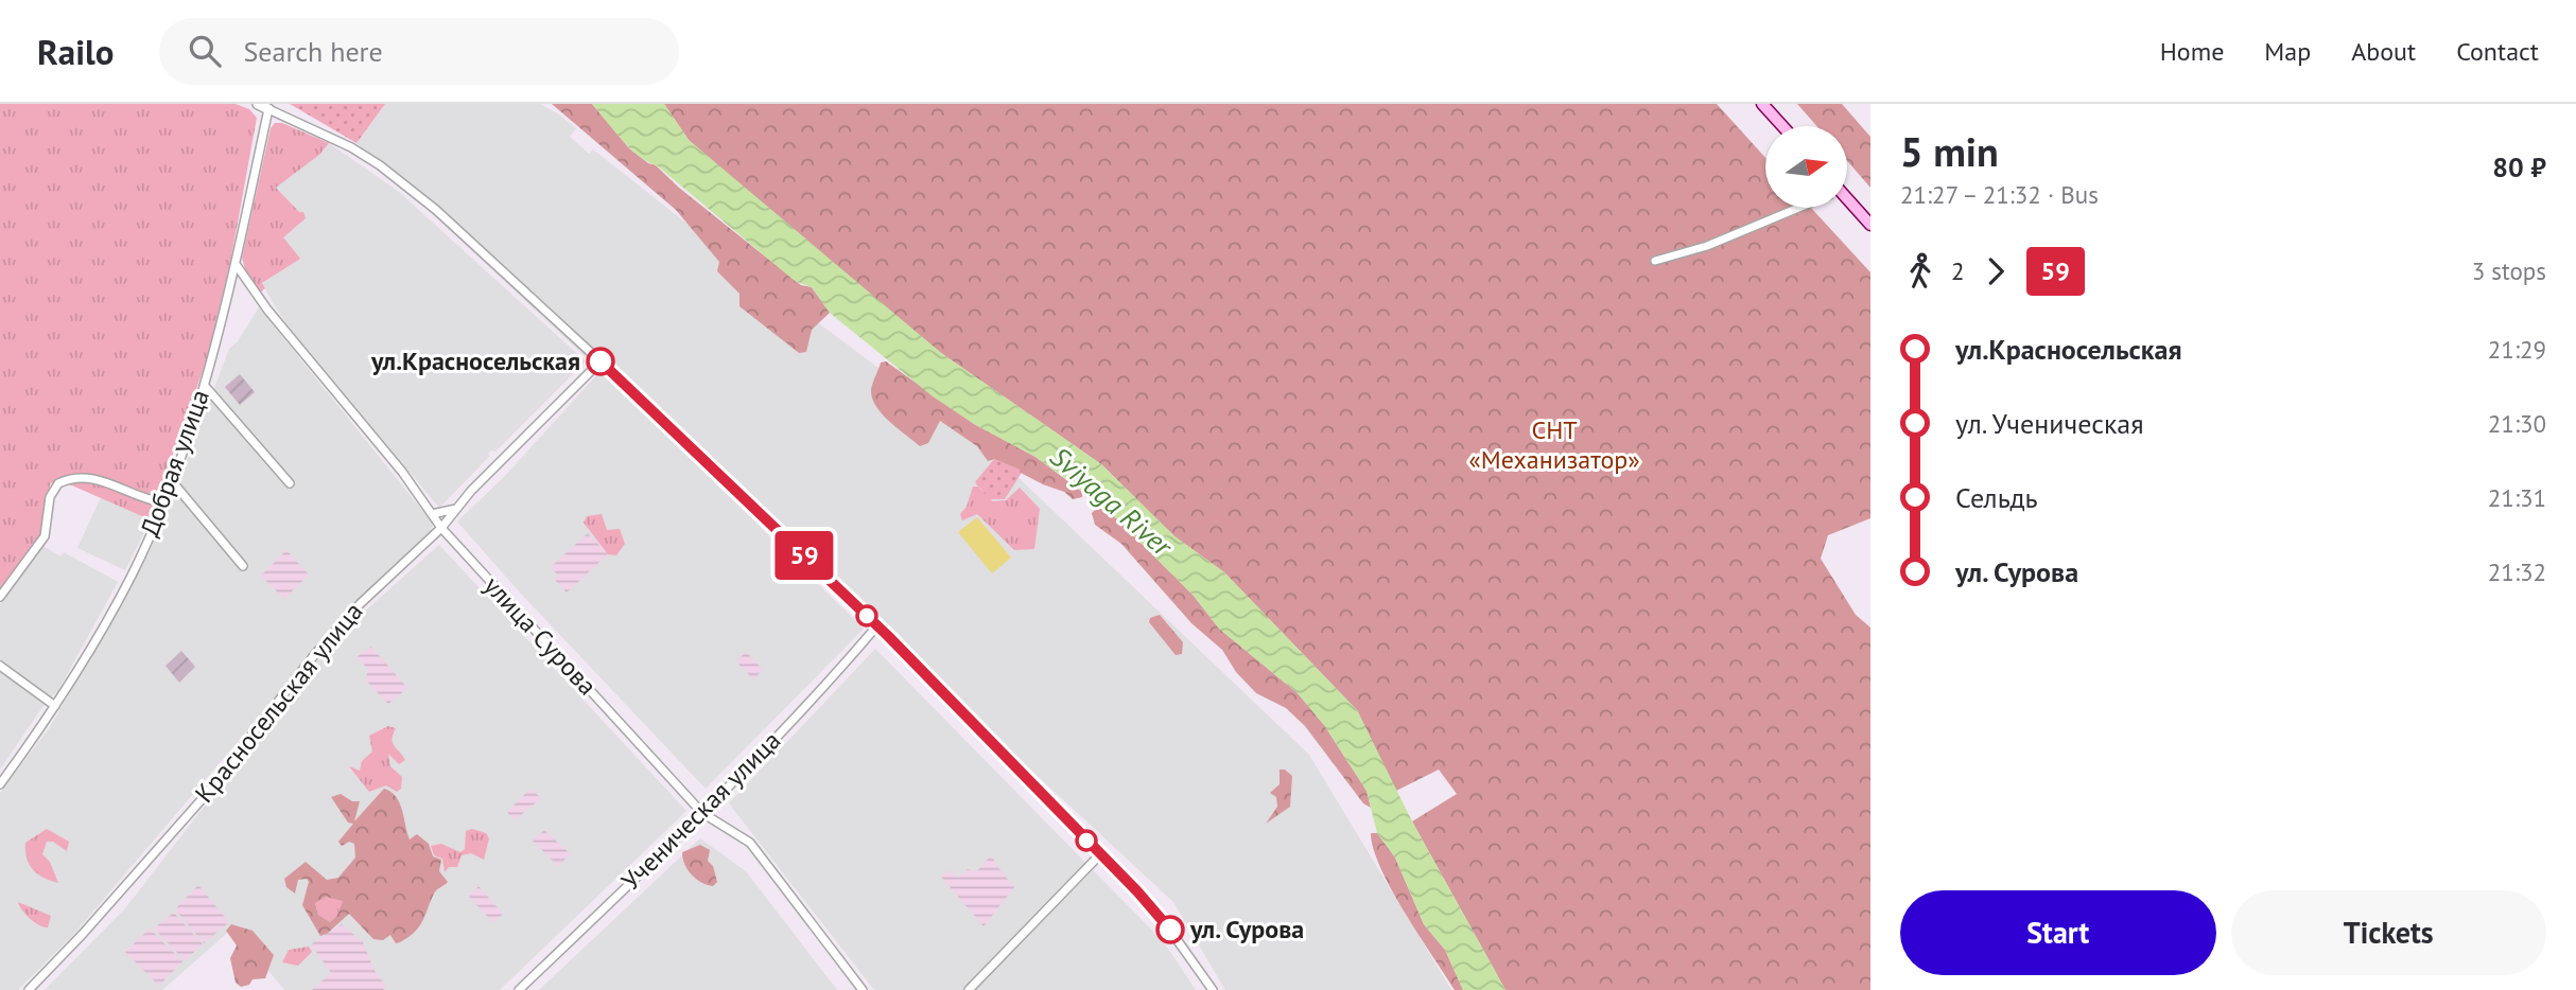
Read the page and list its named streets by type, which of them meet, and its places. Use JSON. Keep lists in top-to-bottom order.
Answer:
{
  "streets": {
    "street": [
      "Добрая улица",
      "улица Сурова",
      "Красносельская улица",
      "Ученическая улица"
    ]
  },
  "crossings": [
    ["Добрая улица", "улица Сурова"],
    ["улица Сурова", "Красносельская улица"],
    ["улица Сурова", "Ученическая улица"]
  ],
  "water": ["Sviyaga River"],
  "parks": ["СНТ «Механизатор»"],
  "places": ["ул.Красносельская", "ул. Сурова"],
  "lines": ["bus line 59"],
  "north": "right",
  "page": {
    "header": "Railo",
    "search": "Search here",
    "nav": [
      "Home",
      "Map",
      "About",
      "Contact"
    ],
    "on_map": "59",
    "heading": ["5 min", "21:27 – 21:32 · Bus", "80 ₽"],
    "legs": ["2", "59", "3 stops"],
    "list": [
      {
        "name": "ул.Красносельская",
        "value": "21:29"
      },
      {
        "name": "ул. Ученическая",
        "value": "21:30"
      },
      {
        "name": "Сельдь",
        "value": "21:31"
      },
      {
        "name": "ул. Сурова",
        "value": "21:32"
      }
    ],
    "buttons": ["Start", "Tickets"]
  }
}
